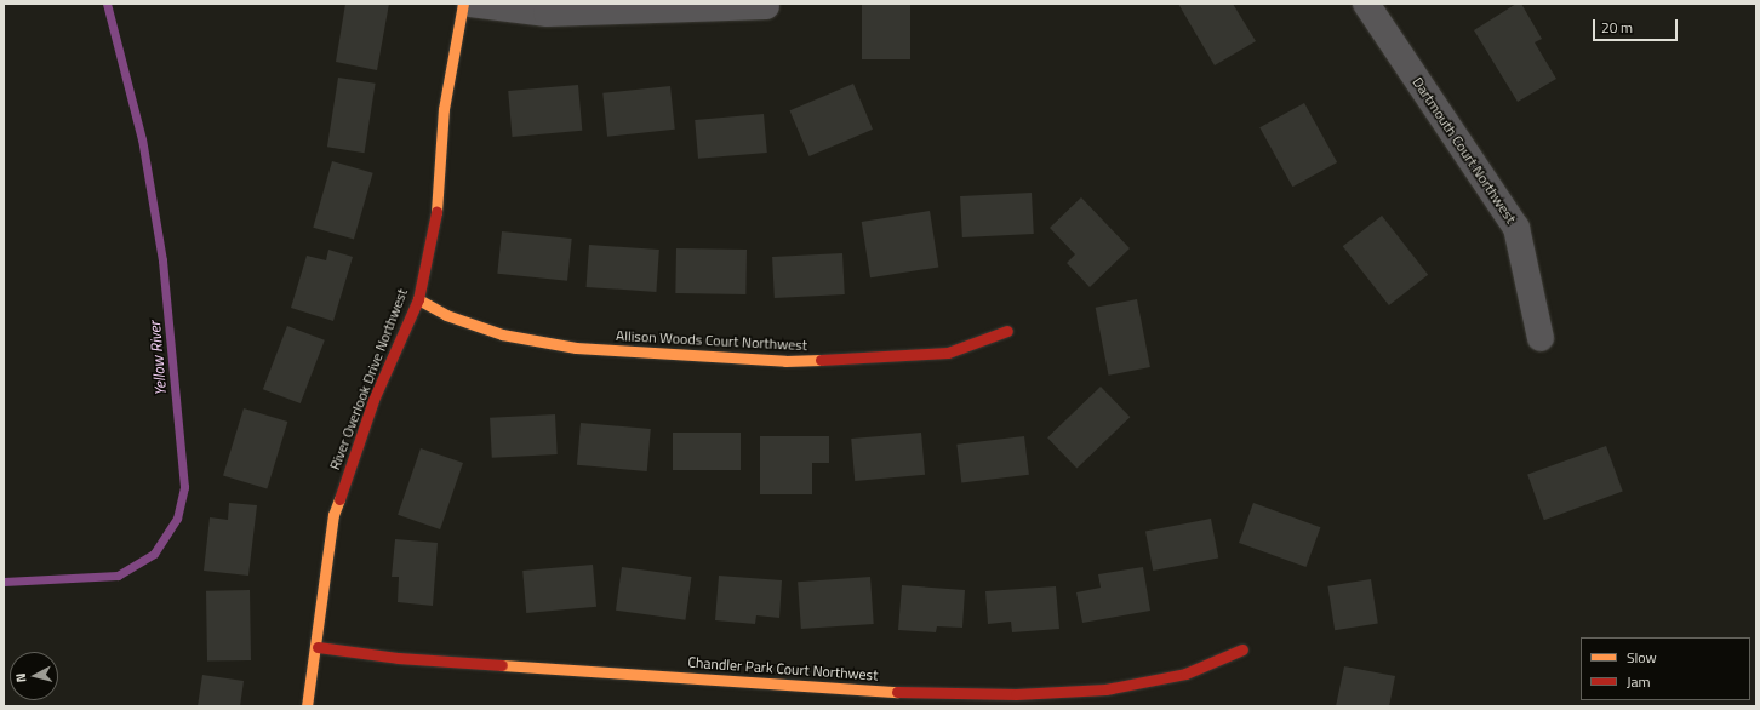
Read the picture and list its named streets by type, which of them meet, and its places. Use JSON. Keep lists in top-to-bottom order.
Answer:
{
  "streets": {
    "street": [
      "Dartmouth Court Northwest",
      "Allison Woods Court Northwest",
      "River Overlook Drive Northwest",
      "Chandler Park Court Northwest"
    ]
  },
  "crossings": [
    ["Allison Woods Court Northwest", "River Overlook Drive Northwest"],
    ["River Overlook Drive Northwest", "Chandler Park Court Northwest"]
  ],
  "water": ["Yellow River"],
  "legend": ["Slow", "Jam"],
  "scale_bar": "20 m",
  "north": "left"
}
